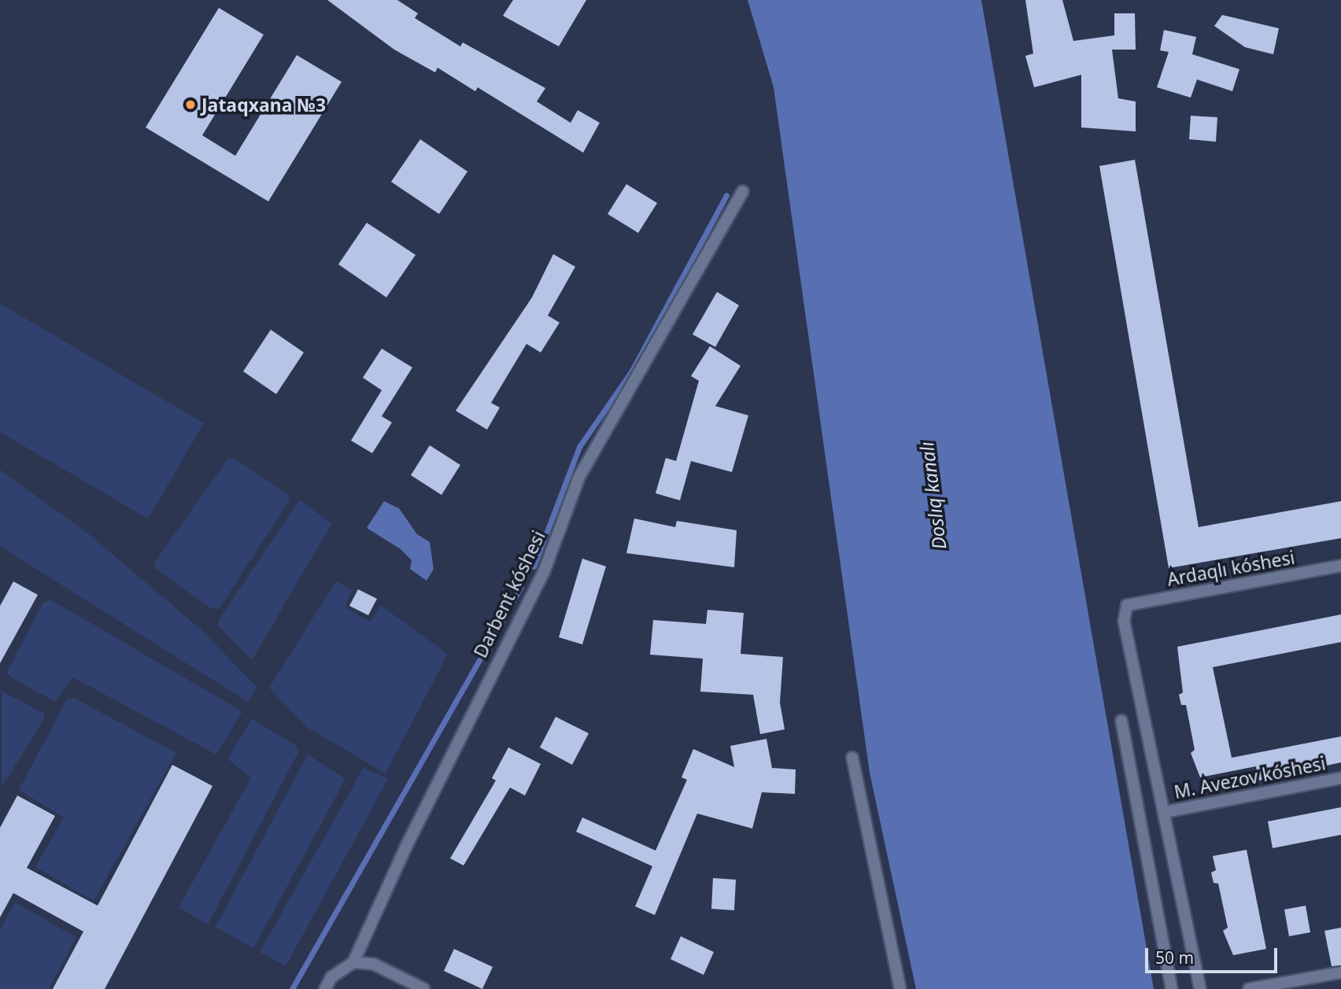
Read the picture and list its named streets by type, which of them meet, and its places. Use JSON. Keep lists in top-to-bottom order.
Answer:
{
  "streets": {
    "street": ["Ardaqlı kóshesi", "Darbent kóshesi", "M. Avezov kóshesi"]
  },
  "crossings": [
    ["Ardaqlı kóshesi", "M. Avezov kóshesi"]
  ],
  "water": ["Doslıq kanalı"],
  "places": ["Jataqxana №3"],
  "scale_bar": "50 m"
}
